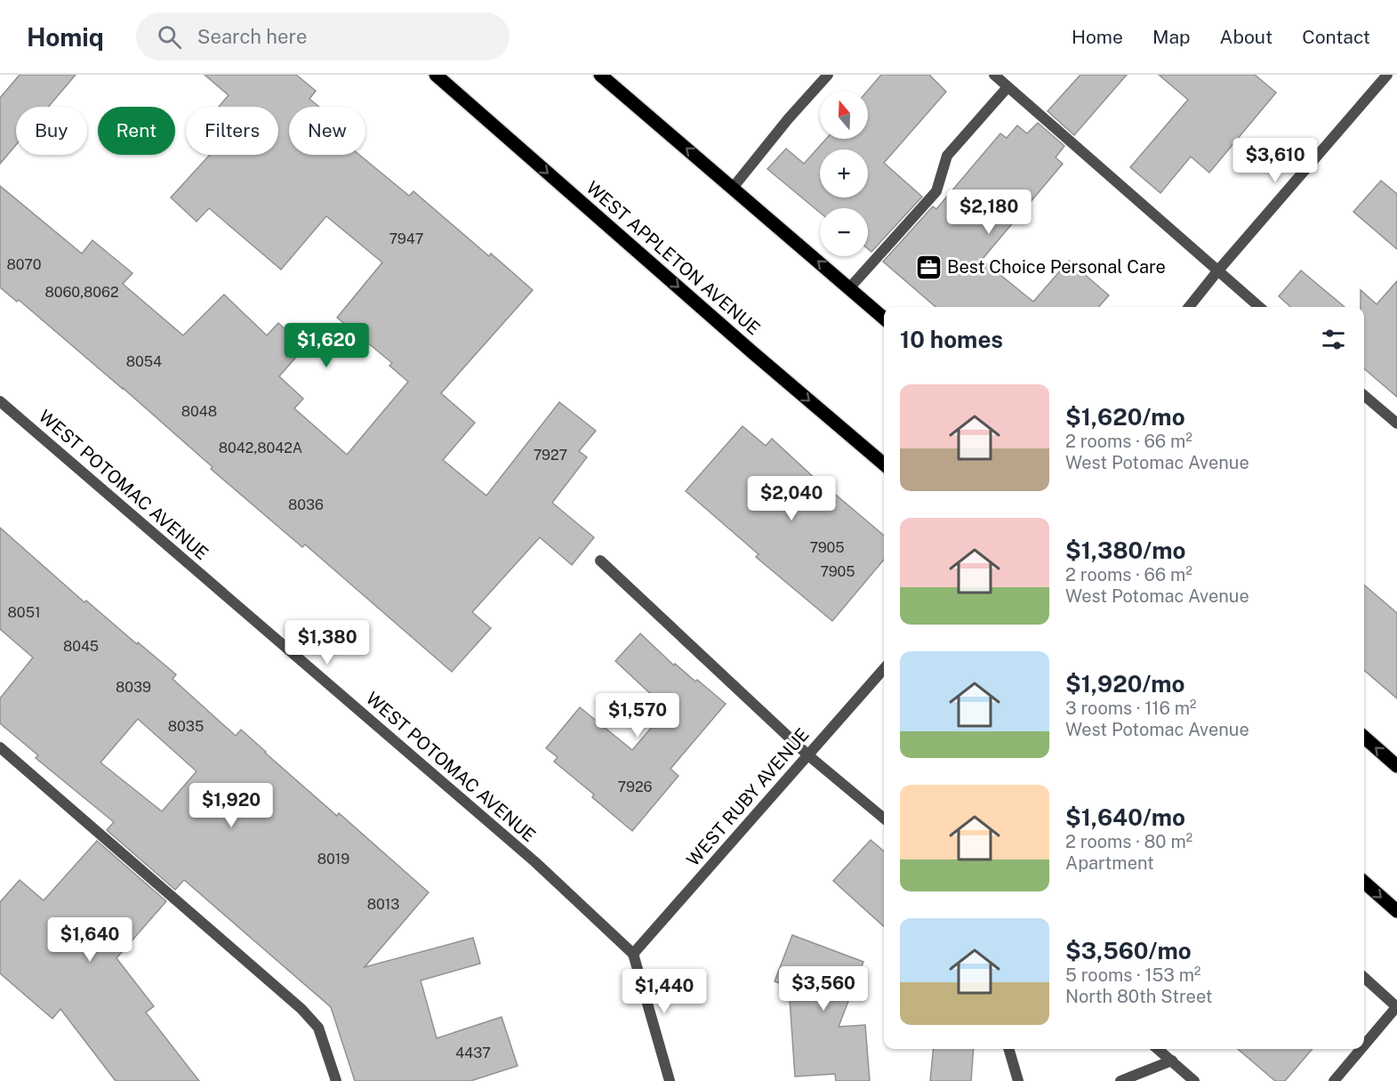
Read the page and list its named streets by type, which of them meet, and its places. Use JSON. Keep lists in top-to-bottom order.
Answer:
{
  "streets": {
    "main road": ["WEST APPLETON AVENUE"],
    "street": ["WEST POTOMAC AVENUE", "WEST RUBY AVENUE"]
  },
  "crossings": [
    ["WEST POTOMAC AVENUE", "WEST RUBY AVENUE"]
  ],
  "places": {
    "office": ["Best Choice Personal Care"]
  },
  "house_numbers": [
    "7947",
    "8070",
    "8060,8062",
    "8054",
    "8048",
    "8042,8042A",
    "7927",
    "8036",
    "7905",
    "7905",
    "8051",
    "8045",
    "8039",
    "8035",
    "7926",
    "8019",
    "8013",
    "4437"
  ],
  "north": "top",
  "page": {
    "header": "Homiq",
    "search": "Search here",
    "nav": [
      "Home",
      "Map",
      "About",
      "Contact"
    ],
    "map_buttons": ["+", "−"],
    "chip": [
      "Buy",
      "Rent",
      "Filters",
      "New"
    ],
    "price": [
      "$3,610",
      "$2,180",
      "$1,620",
      "$2,040",
      "$1,380",
      "$1,570",
      "$1,920",
      "$1,640",
      "$3,560",
      "$1,440"
    ],
    "heading": "10 homes",
    "list": [
      {
        "name": "$1,620/mo",
        "note": "2 rooms · 66 m² · West Potomac Avenue"
      },
      {
        "name": "$1,380/mo",
        "note": "2 rooms · 66 m² · West Potomac Avenue"
      },
      {
        "name": "$1,920/mo",
        "note": "3 rooms · 116 m² · West Potomac Avenue"
      },
      {
        "name": "$1,640/mo",
        "note": "2 rooms · 80 m² · Apartment"
      },
      {
        "name": "$3,560/mo",
        "note": "5 rooms · 153 m² · North 80th Street"
      }
    ]
  }
}
